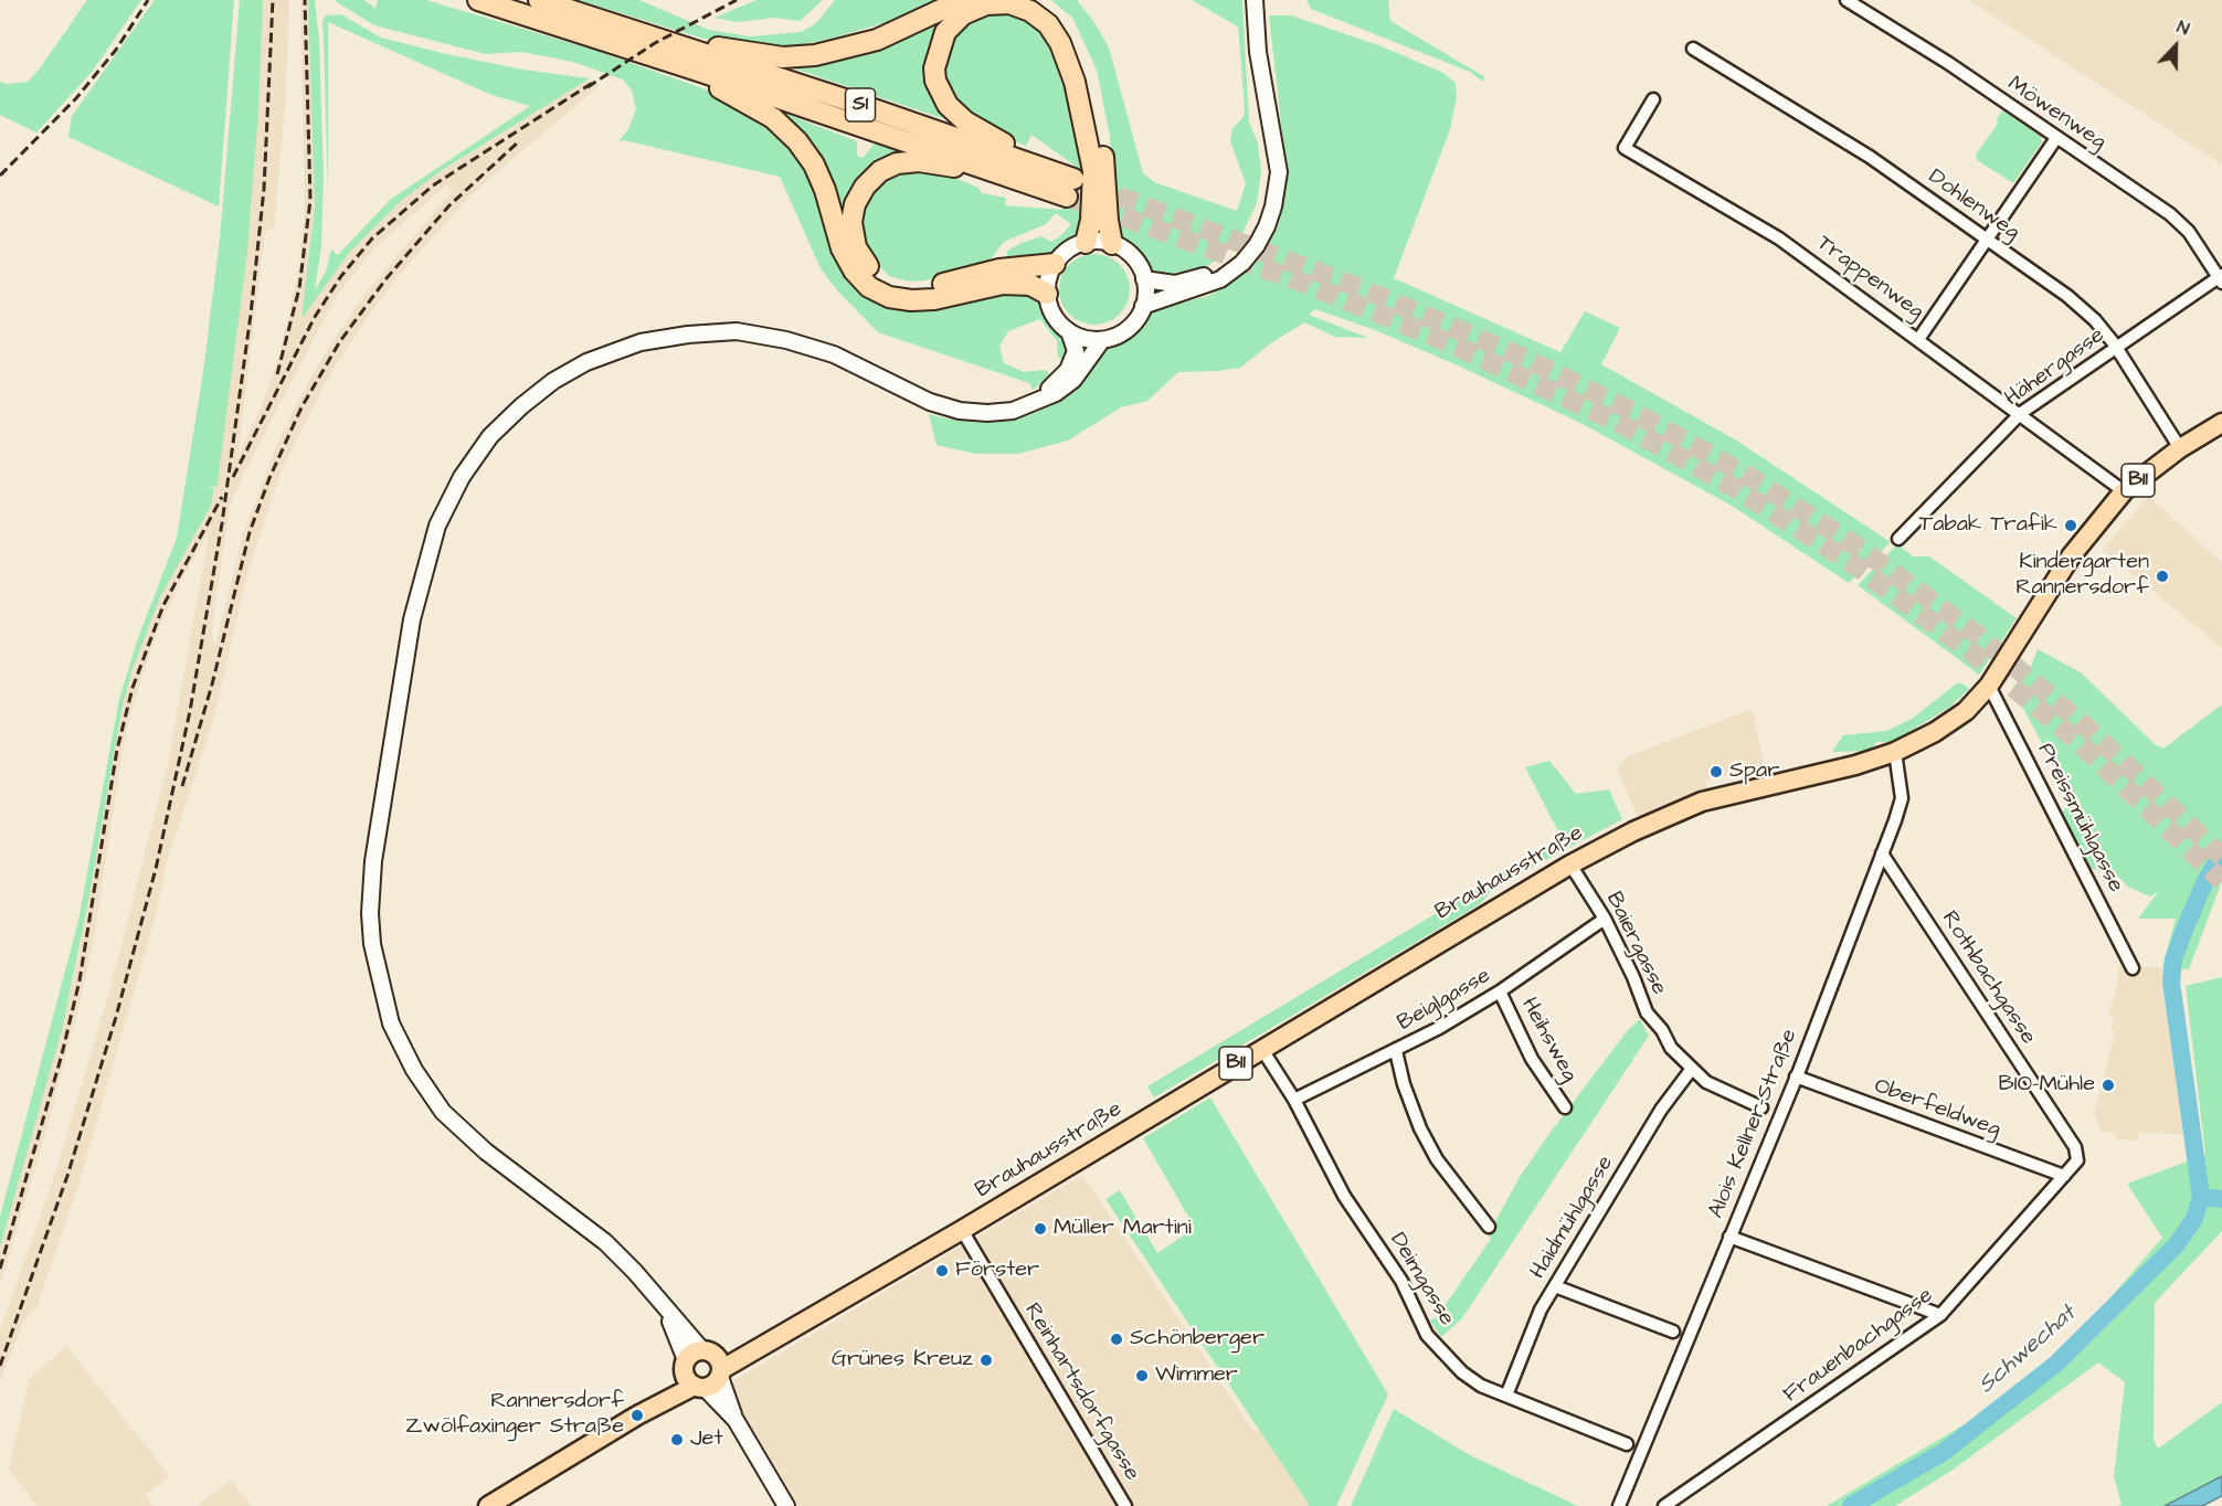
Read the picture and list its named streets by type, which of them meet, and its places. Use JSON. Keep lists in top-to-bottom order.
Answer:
{
  "streets": {
    "highway": ["S1"],
    "main road": ["B11", "Brauhausstraße"],
    "street": [
      "Möwenweg",
      "Dohlenweg",
      "Trappenweg",
      "Hähergasse",
      "Preissmühlgasse",
      "Baiergasse",
      "Rothbachgasse",
      "Beiglgasse",
      "Heihsweg",
      "Oberfeldweg",
      "Alois Kellner-Straße",
      "Haidmühlgasse",
      "Deimgasse",
      "Frauenbachgasse",
      "Reinhartsdorfgasse"
    ]
  },
  "crossings": [
    ["Möwenweg", "Hähergasse"],
    ["Dohlenweg", "Hähergasse"],
    ["Dohlenweg", "Brauhausstraße"],
    ["Trappenweg", "Hähergasse"],
    ["Trappenweg", "Brauhausstraße"],
    ["Preissmühlgasse", "Brauhausstraße"],
    ["Brauhausstraße", "Baiergasse"],
    ["Brauhausstraße", "Alois Kellner-Straße"],
    ["Brauhausstraße", "Deimgasse"],
    ["Brauhausstraße", "Reinhartsdorfgasse"],
    ["Baiergasse", "Beiglgasse"],
    ["Baiergasse", "Haidmühlgasse"],
    ["Rothbachgasse", "Alois Kellner-Straße"],
    ["Rothbachgasse", "Frauenbachgasse"],
    ["Beiglgasse", "Heihsweg"],
    ["Beiglgasse", "Deimgasse"],
    ["Oberfeldweg", "Alois Kellner-Straße"],
    ["Oberfeldweg", "Frauenbachgasse"],
    ["Haidmühlgasse", "Deimgasse"]
  ],
  "water": ["Schwechat"],
  "places": [
    "Tabak Trafik",
    "Kindergarten Rannersdorf",
    "Spar",
    "BIO-Mühle",
    "Müller Martini",
    "Förster",
    "Schönberger",
    "Grünes Kreuz",
    "Wimmer",
    "Rannersdorf Zwölfaxinger Straße",
    "Jet"
  ],
  "north": "top"
}
